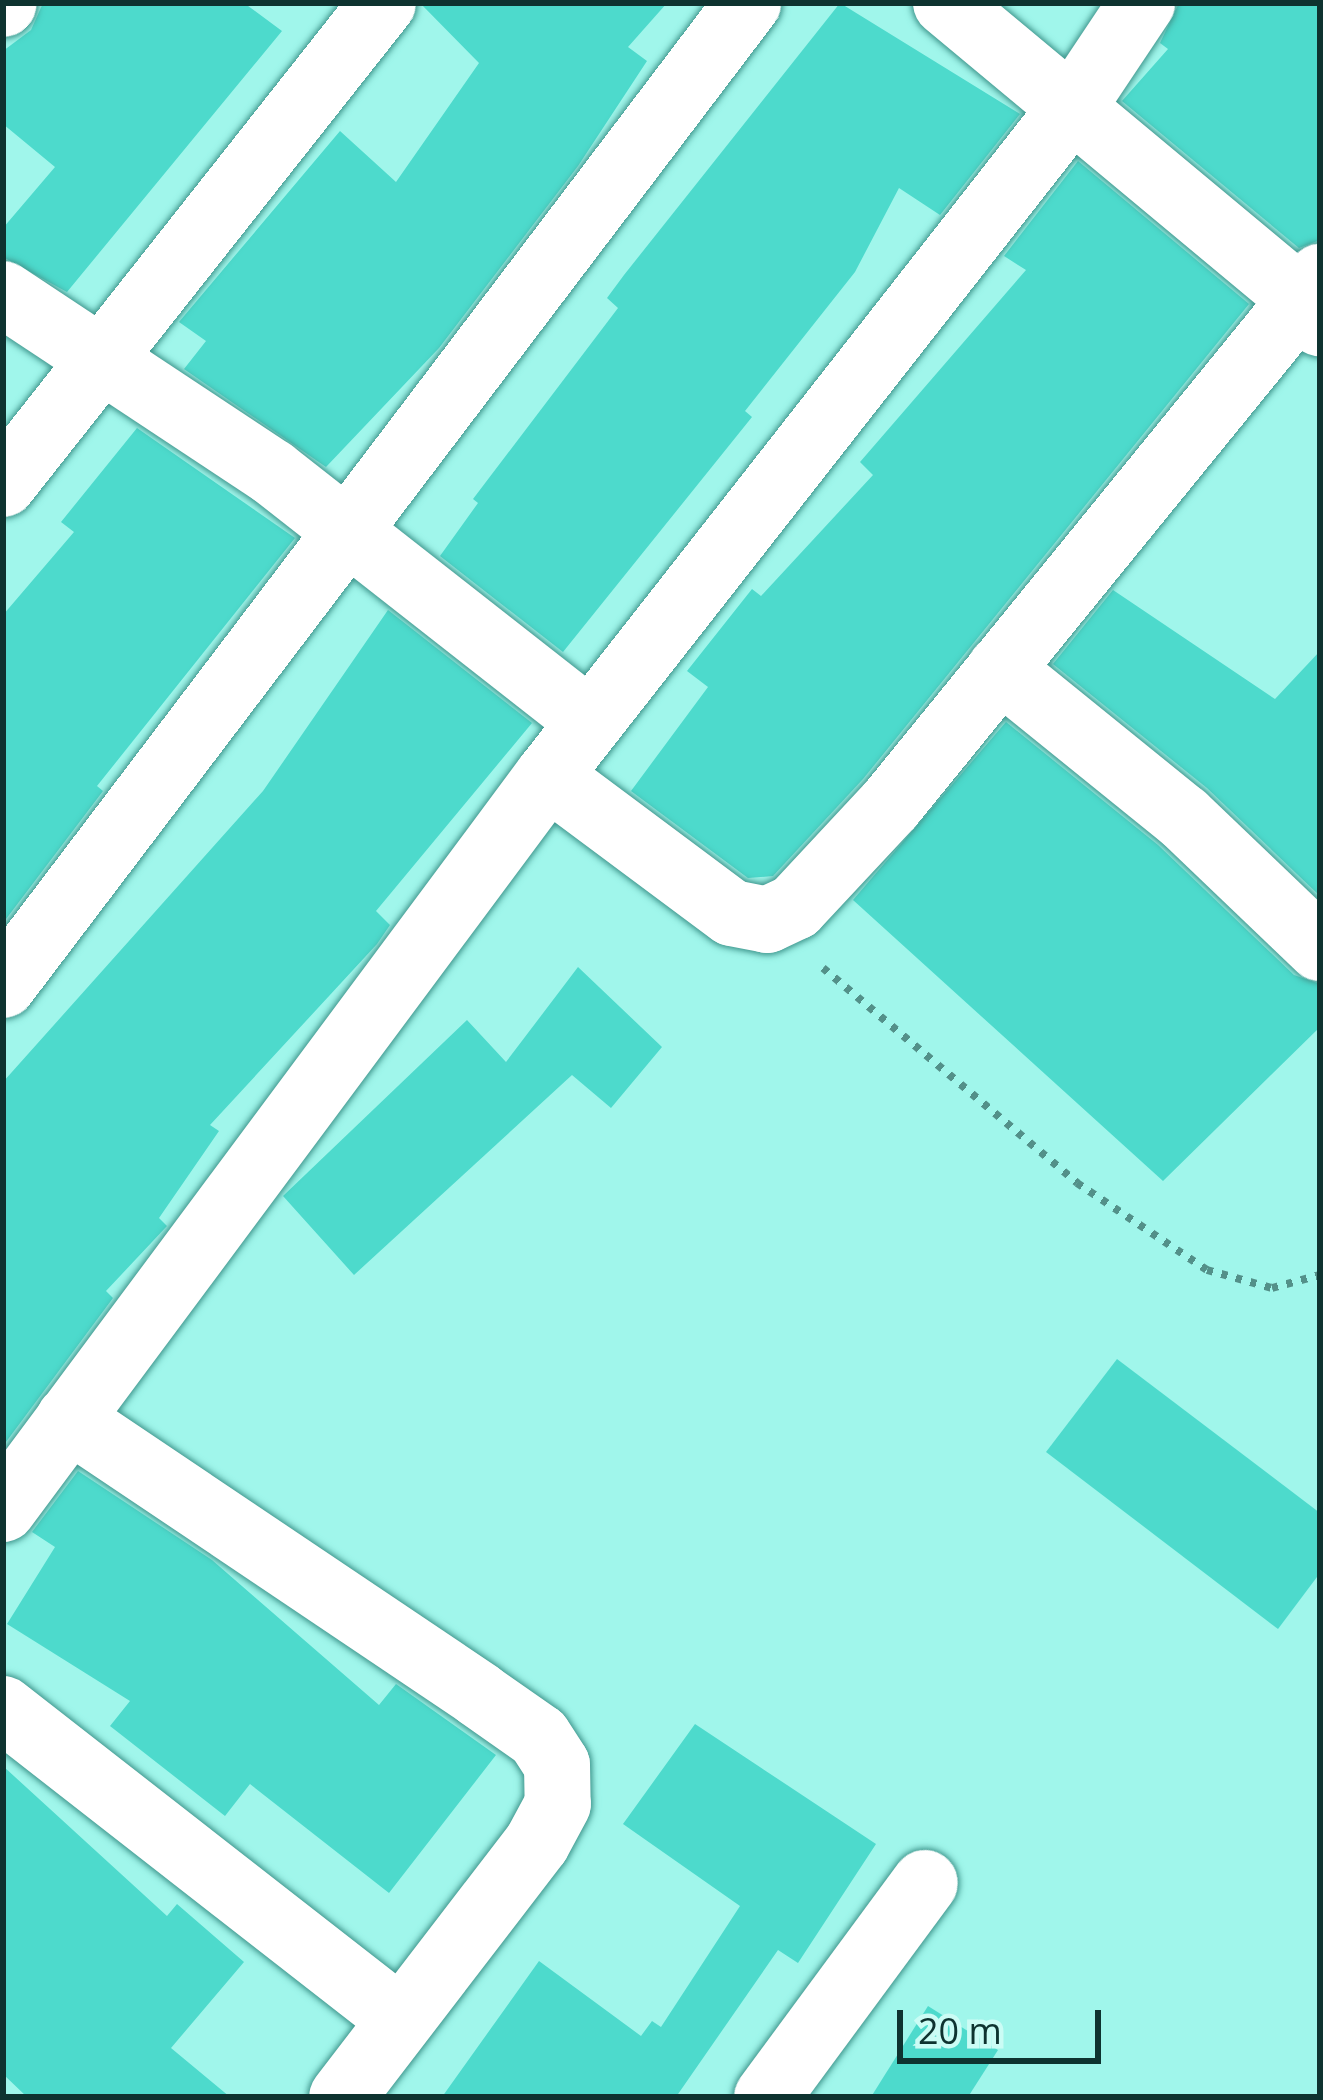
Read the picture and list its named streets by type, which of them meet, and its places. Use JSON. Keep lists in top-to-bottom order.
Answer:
{
  "scale_bar": "20 m"
}
